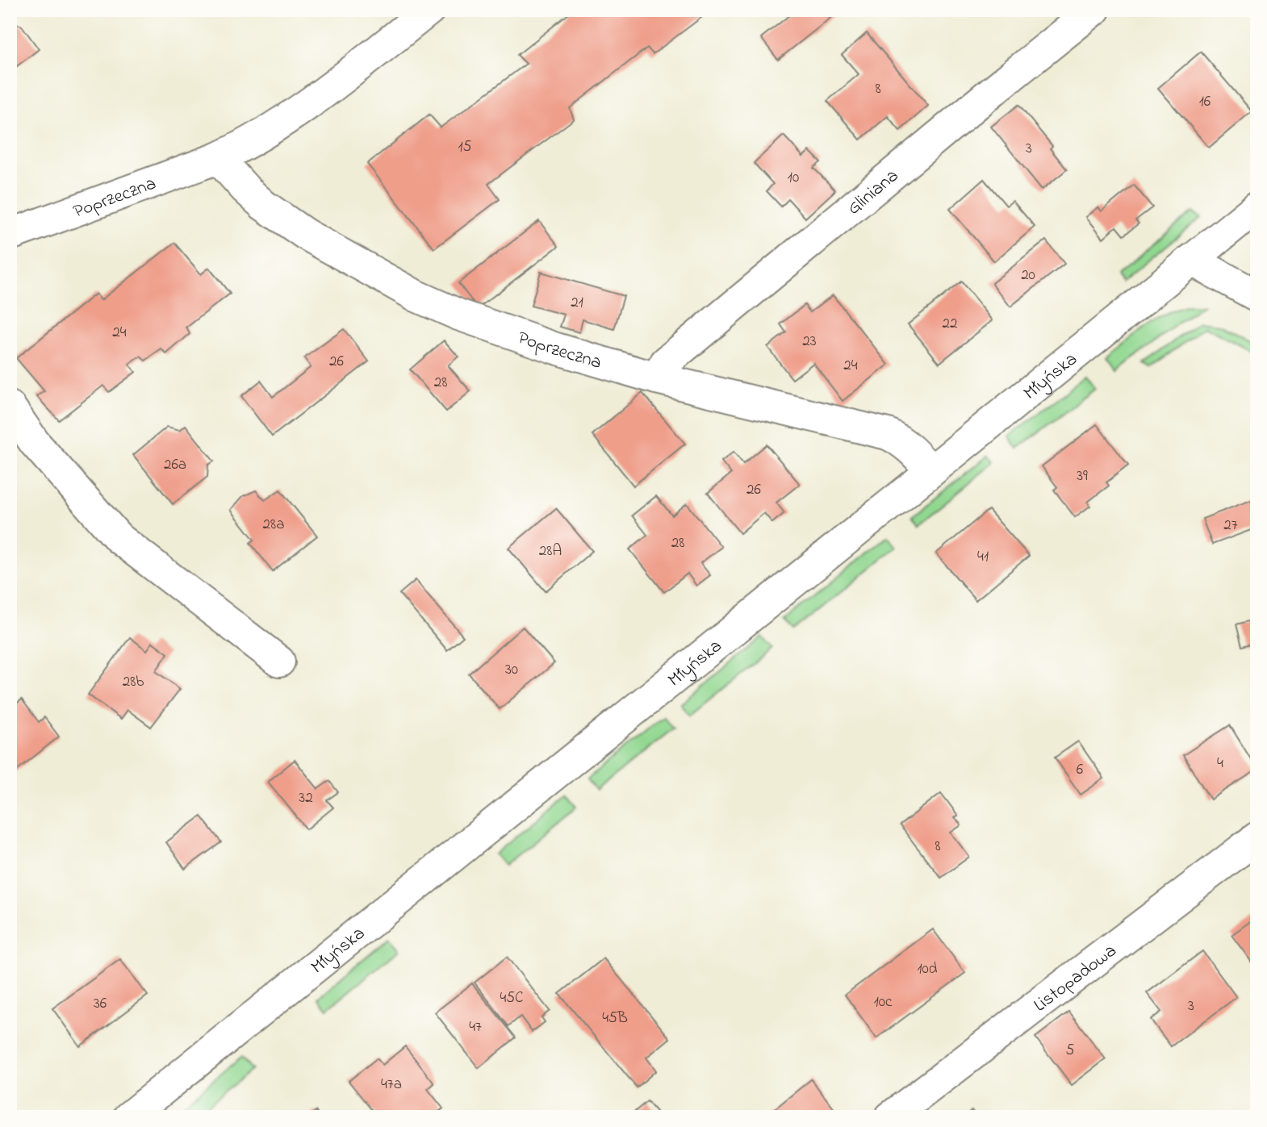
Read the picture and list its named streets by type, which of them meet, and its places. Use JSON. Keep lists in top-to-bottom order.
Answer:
{
  "streets": {
    "street": [
      "Gliniana",
      "Poprzeczna",
      "Młyńska",
      "Listopadowa"
    ]
  },
  "crossings": [
    ["Gliniana", "Poprzeczna"],
    ["Poprzeczna", "Młyńska"]
  ],
  "house_numbers": [
    "8",
    "16",
    "15",
    "3",
    "10",
    "20",
    "21",
    "22",
    "24",
    "23",
    "26",
    "24",
    "28",
    "26a",
    "39",
    "26",
    "28a",
    "27",
    "28",
    "28A",
    "41",
    "30",
    "28b",
    "4",
    "6",
    "32",
    "8",
    "10d",
    "45C",
    "10c",
    "36",
    "3",
    "45B",
    "47",
    "5",
    "47a"
  ]
}
